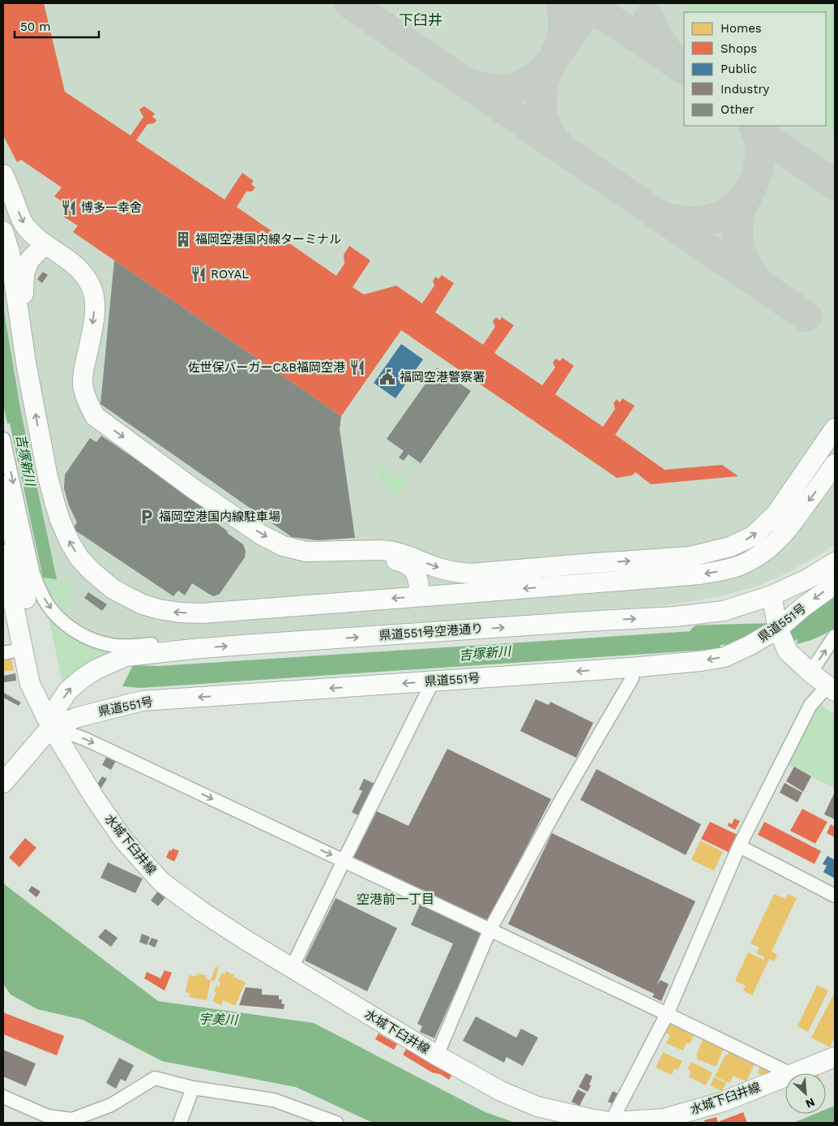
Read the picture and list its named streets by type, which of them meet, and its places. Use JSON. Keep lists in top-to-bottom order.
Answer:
{
  "streets": {
    "main road": ["県道551号", "県道551号空港通り", "水城下臼井線"]
  },
  "crossings": [
    ["県道551号", "県道551号空港通り"],
    ["県道551号", "水城下臼井線"],
    ["県道551号空港通り", "水城下臼井線"]
  ],
  "districts": ["下臼井", "空港前一丁目"],
  "water": ["吉塚新川", "宇美川"],
  "places": {
    "restaurant": ["博多一幸舍", "ROYAL", "佐世保バーガーC&B福岡空港"],
    "building": ["福岡空港国内線ターミナル"],
    "public building": ["福岡空港警察署"],
    "parking": ["福岡空港国内線駐車場"]
  },
  "legend": [
    "Homes",
    "Shops",
    "Public",
    "Industry",
    "Other"
  ],
  "scale_bar": "50 m",
  "north": "bottom right"
}
